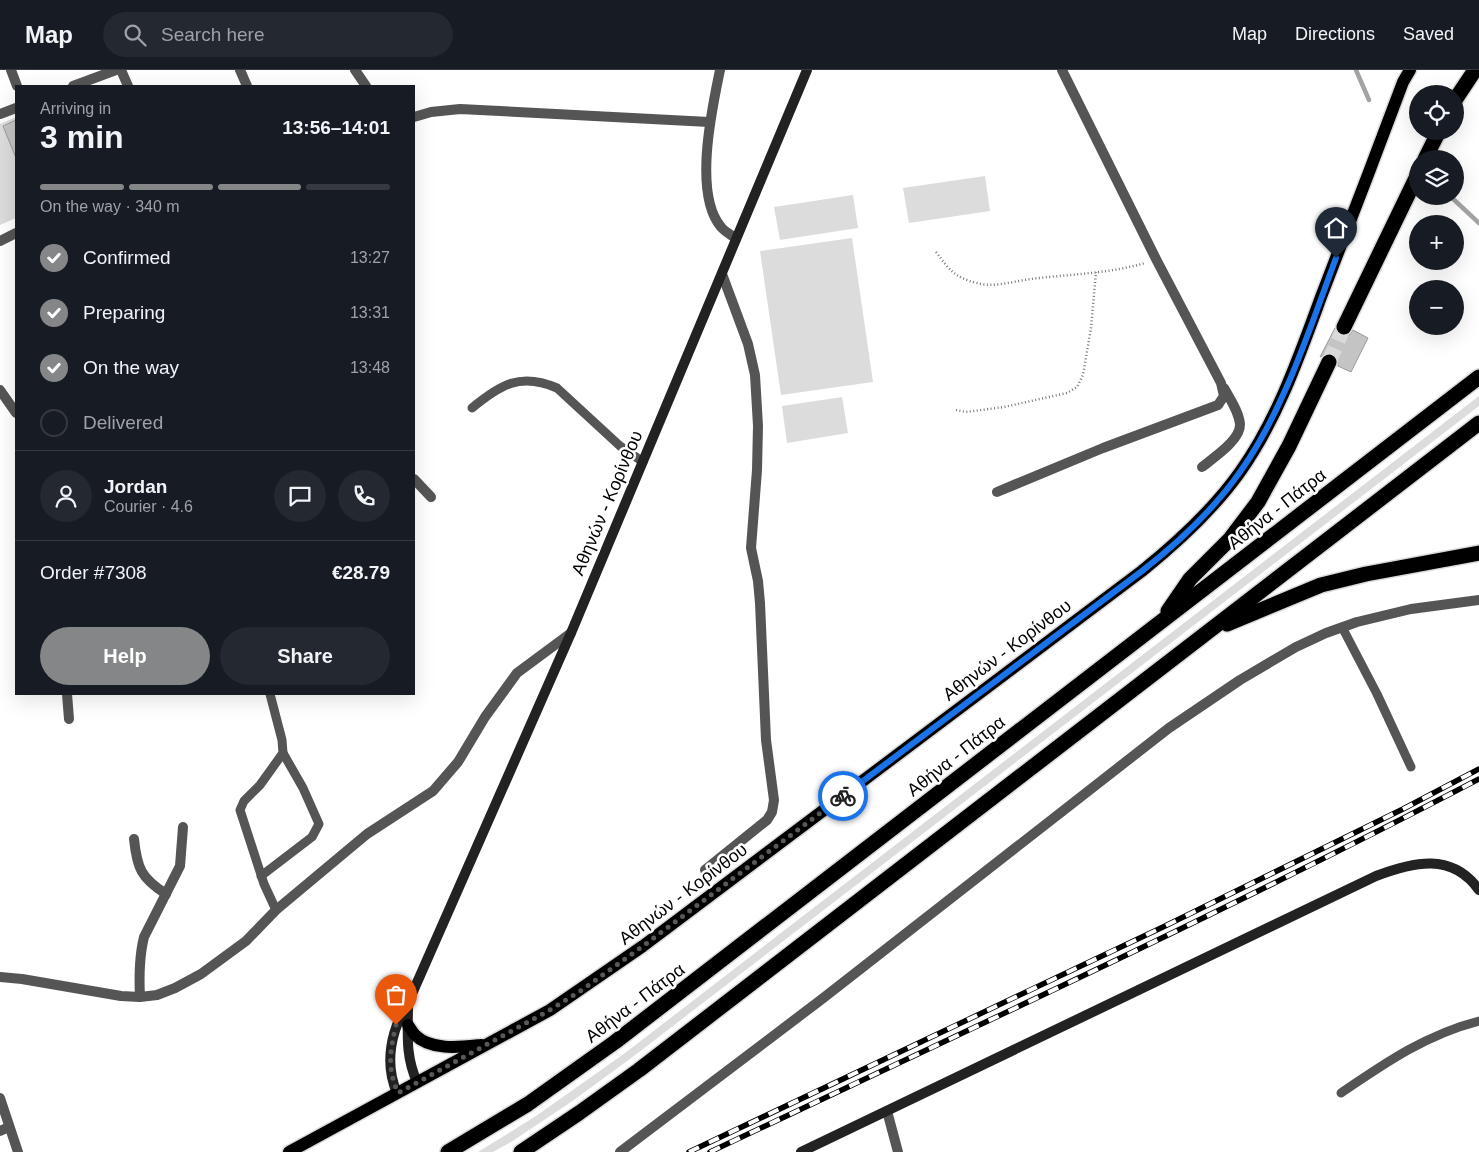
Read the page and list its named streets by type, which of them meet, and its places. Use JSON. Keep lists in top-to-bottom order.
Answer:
{
  "streets": {
    "highway": ["Αθήνα - Πάτρα"],
    "main road": ["Αθηνών - Κορίνθου"]
  },
  "page": {
    "header": "Map",
    "search": "Search here",
    "nav": ["Map", "Directions", "Saved"],
    "map_buttons": ["+", "−"],
    "heading": ["3 min", "Arriving in", "13:56–14:01"],
    "panel": [
      "Jordan",
      "Courier · 4.6",
      "Order #7308",
      "€28.79"
    ],
    "bar": "On the way · 340 m",
    "list": [
      ["Confirmed", "13:27"],
      ["Preparing", "13:31"],
      ["On the way", "13:48"],
      "Delivered"
    ],
    "buttons": ["Help", "Share"]
  }
}
